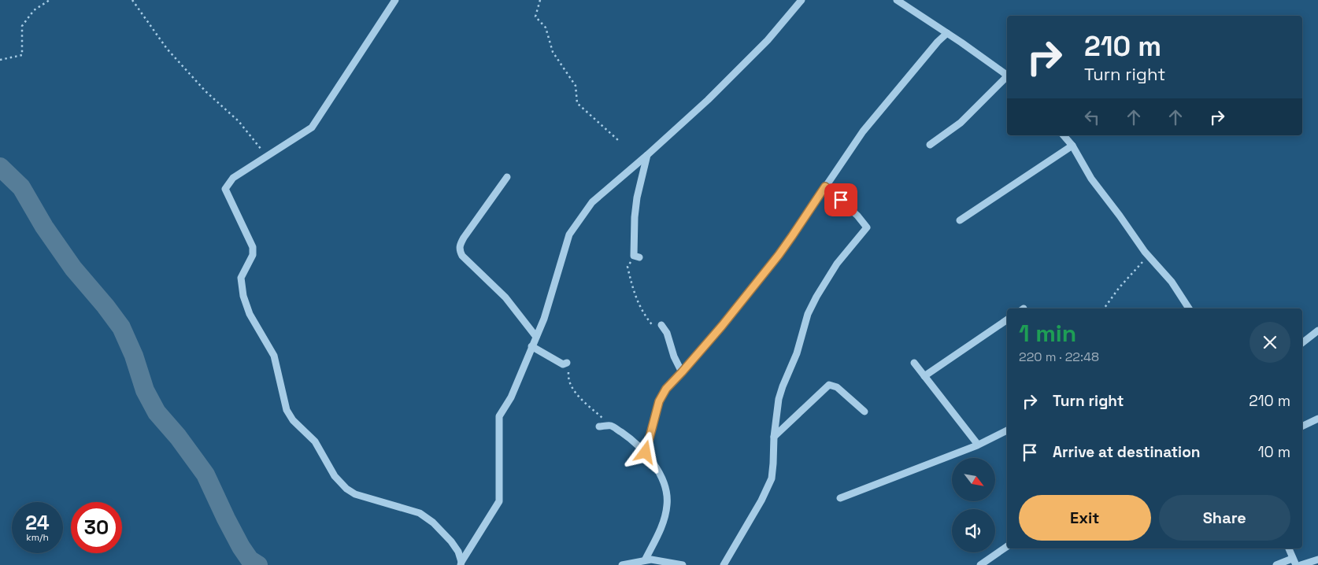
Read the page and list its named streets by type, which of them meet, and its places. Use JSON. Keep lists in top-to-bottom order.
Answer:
{
  "north": "bottom right",
  "page": {
    "turn": ["210 m", "Turn right"],
    "heading": ["1 min", "220 m · 22:48"],
    "list": [
      {
        "name": "Turn right",
        "value": "210 m"
      },
      {
        "name": "Arrive at destination",
        "value": "10 m"
      }
    ],
    "buttons": ["Exit", "Share"],
    "speed": "24 km/h",
    "limit": "30"
  }
}
